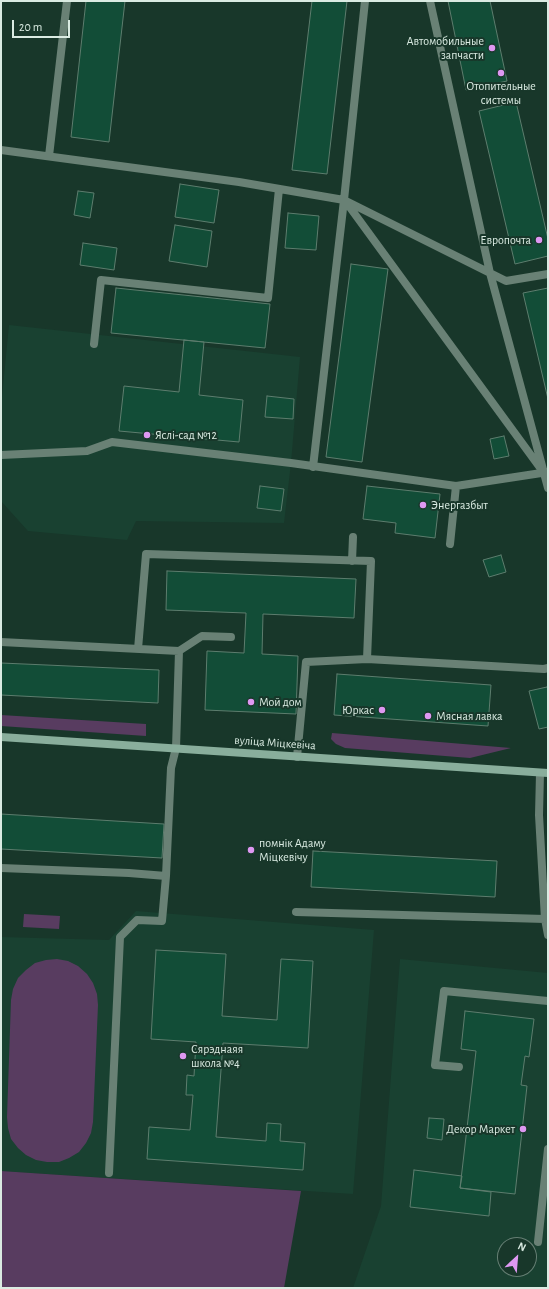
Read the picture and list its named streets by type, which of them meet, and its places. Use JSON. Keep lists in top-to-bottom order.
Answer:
{
  "streets": {
    "main road": ["вуліца Міцкевіча"]
  },
  "places": [
    "Автомобильные запчасти",
    "Отопительные системы",
    "Европочта",
    "Яслі-сад №12",
    "Энергазбыт",
    "Мой дом",
    "Юркас",
    "Мясная лавка",
    "помнік Адаму Міцкевічу",
    "Сярэднаяя школа №4",
    "Декор Маркет"
  ],
  "scale_bar": "20 m",
  "north": "top right"
}
